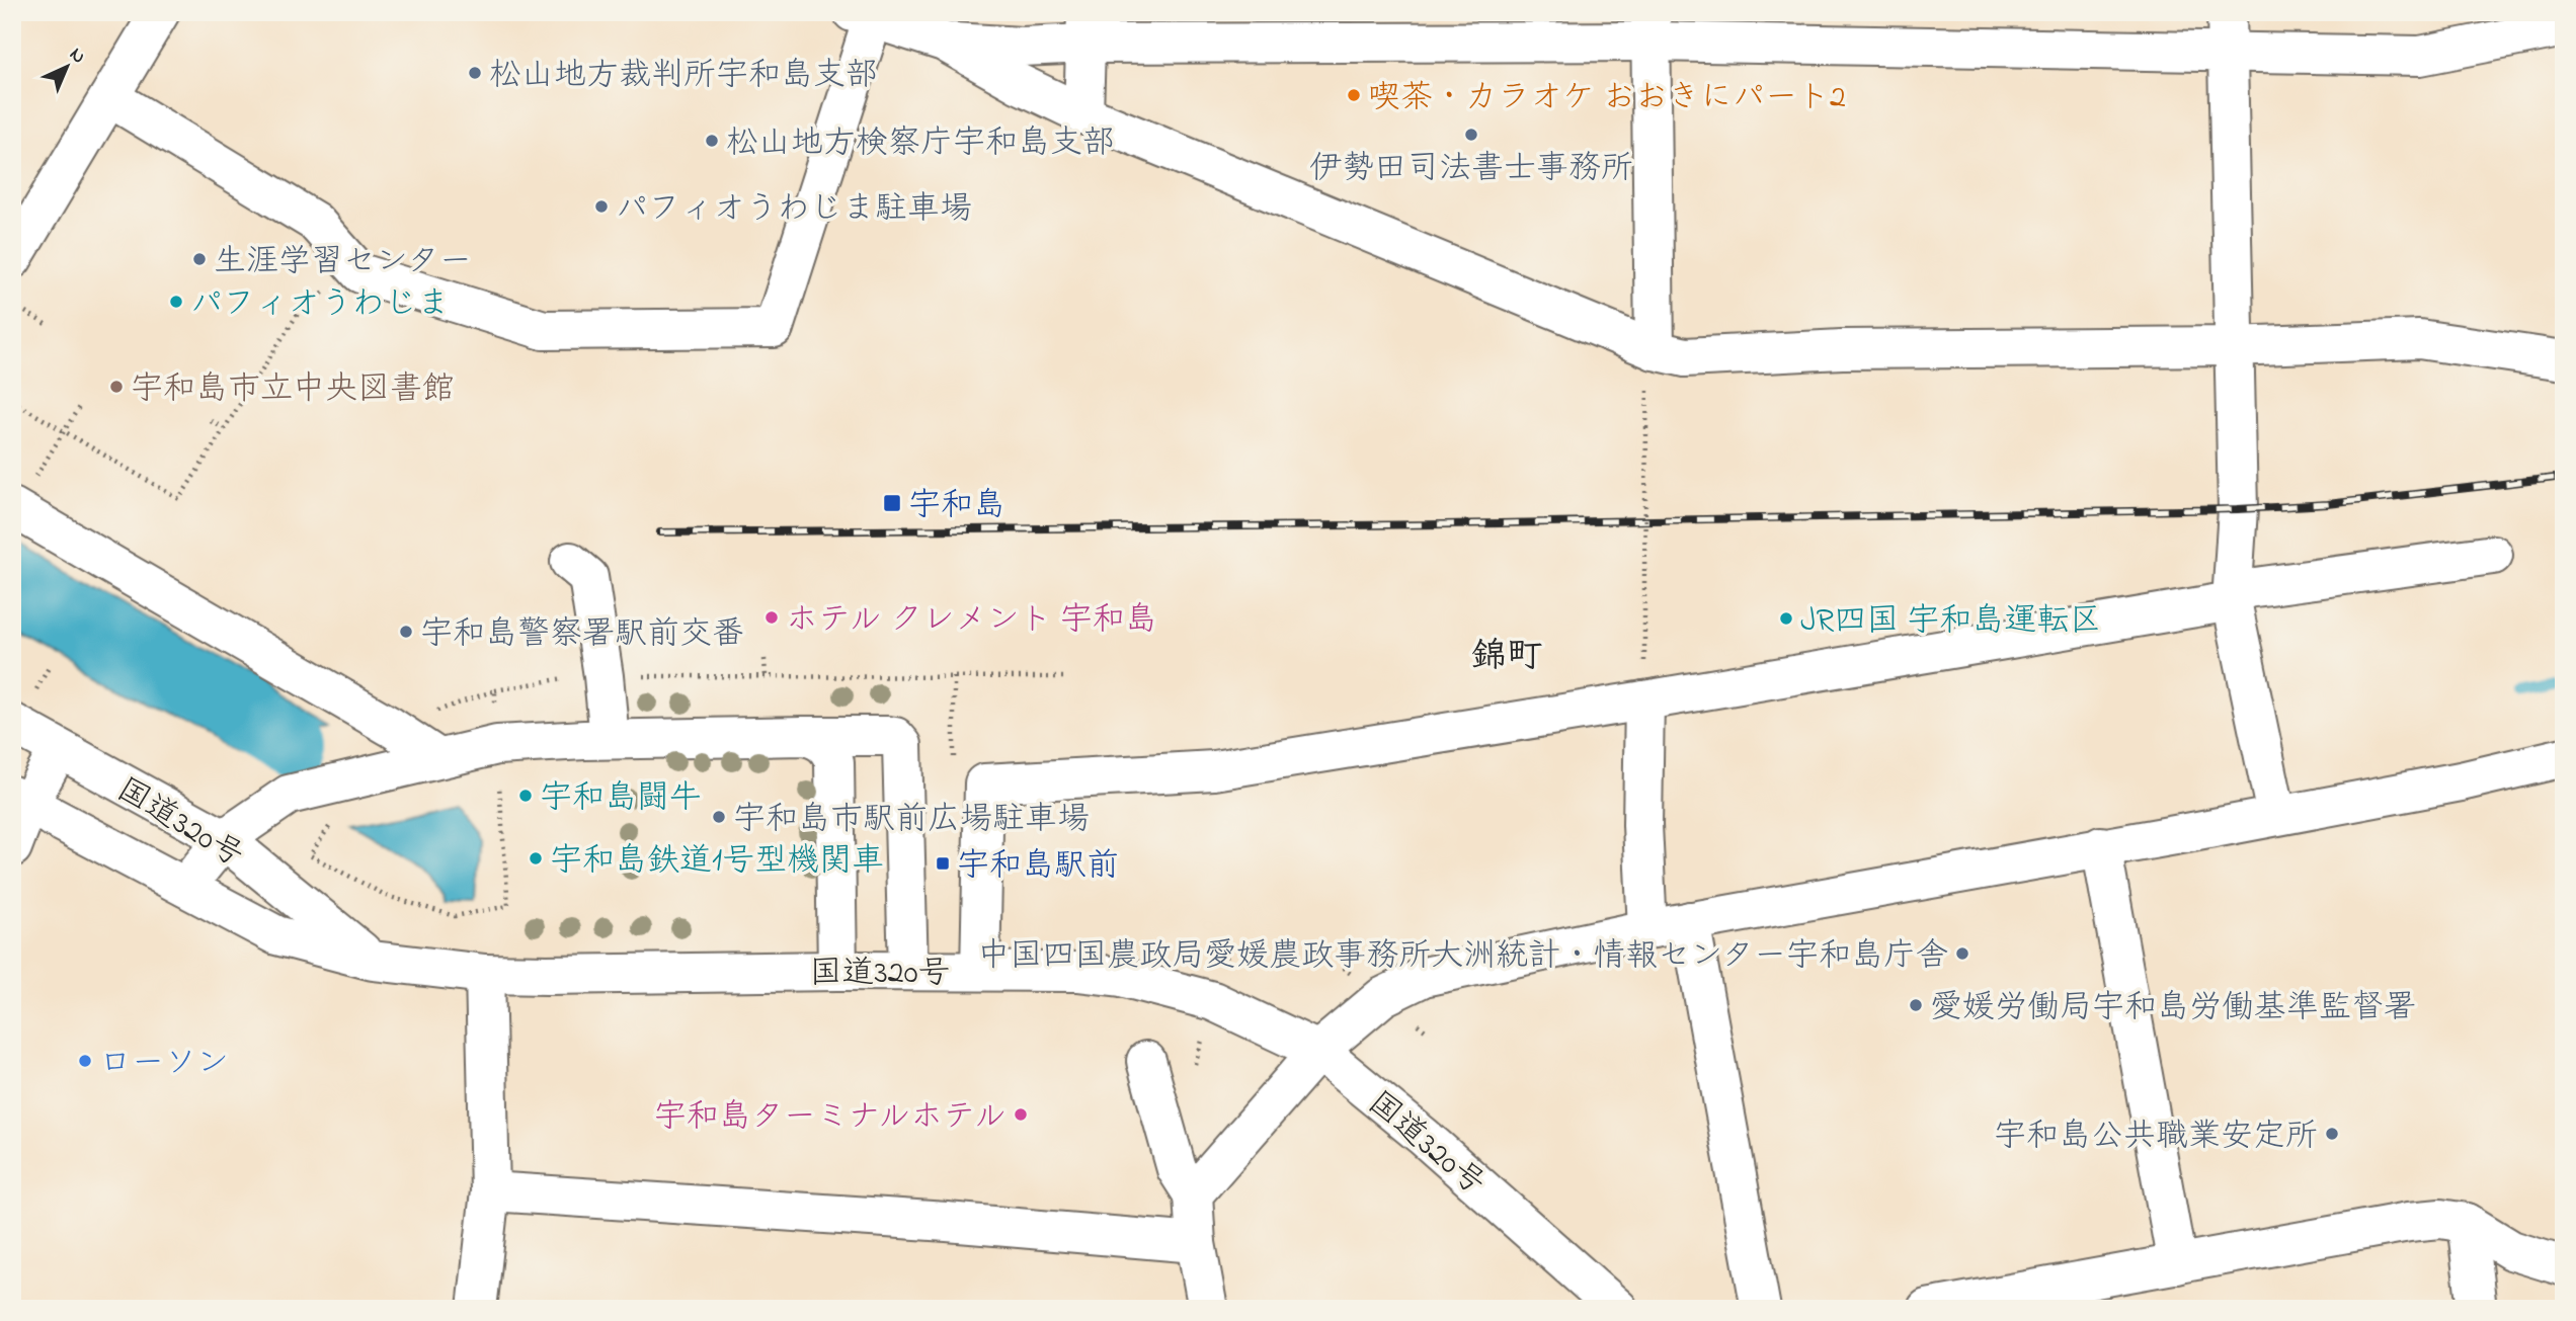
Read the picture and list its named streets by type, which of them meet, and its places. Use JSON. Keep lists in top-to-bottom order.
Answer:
{
  "streets": {
    "main road": ["国道320号"]
  },
  "districts": ["錦町"],
  "places": {
    "other": [
      "松山地方裁判所宇和島支部",
      "喫茶・カラオケ おおきにパート2",
      "伊勢田司法書士事務所",
      "松山地方検察庁宇和島支部",
      "パフィオうわじま駐車場",
      "生涯学習センター",
      "パフィオうわじま",
      "宇和島市立中央図書館",
      "ホテル クレメント 宇和島",
      "JR四国 宇和島運転区",
      "宇和島警察署駅前交番",
      "宇和島闘牛",
      "宇和島市駅前広場駐車場",
      "宇和島鉄道1号型機関車",
      "中国四国農政局愛媛農政事務所大洲統計・情報センター宇和島庁舎",
      "愛媛労働局宇和島労働基準監督署",
      "ローソン",
      "宇和島ターミナルホテル",
      "宇和島公共職業安定所"
    ],
    "transit": ["宇和島", "宇和島駅前"]
  },
  "north": "top right"
}
